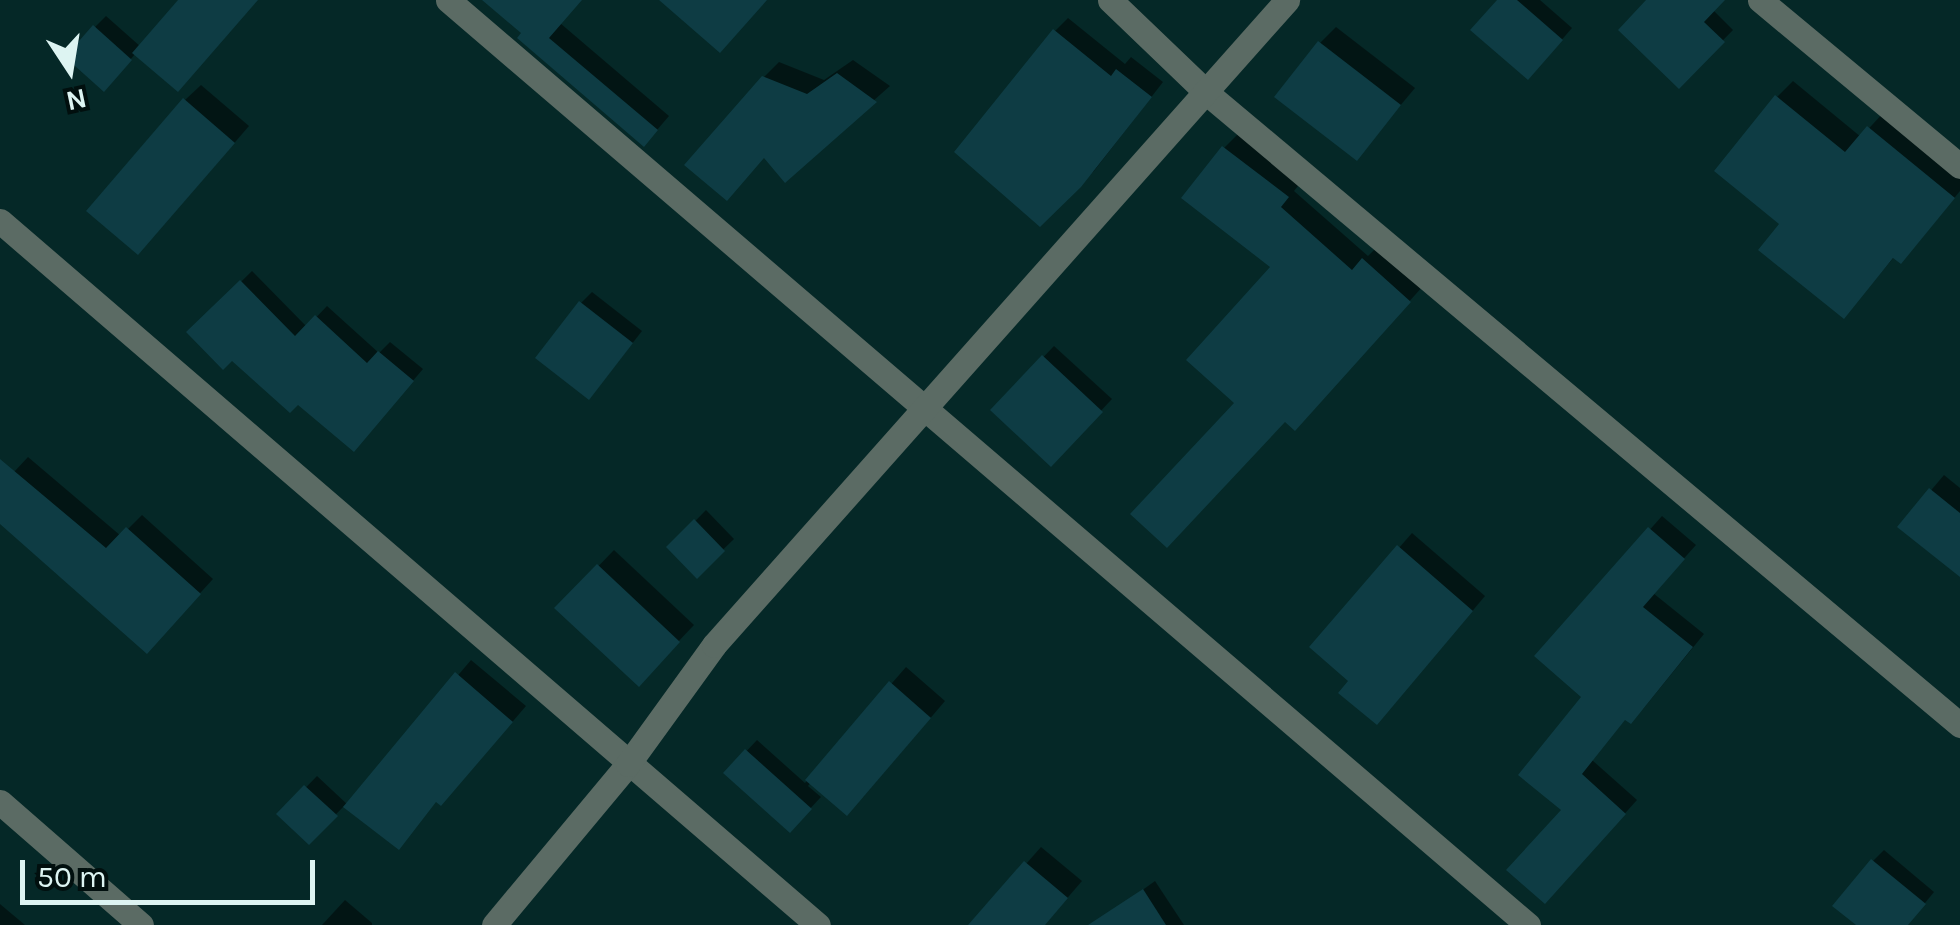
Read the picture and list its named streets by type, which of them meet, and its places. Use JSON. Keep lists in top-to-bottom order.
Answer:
{
  "scale_bar": "50 m",
  "north": "bottom"
}
